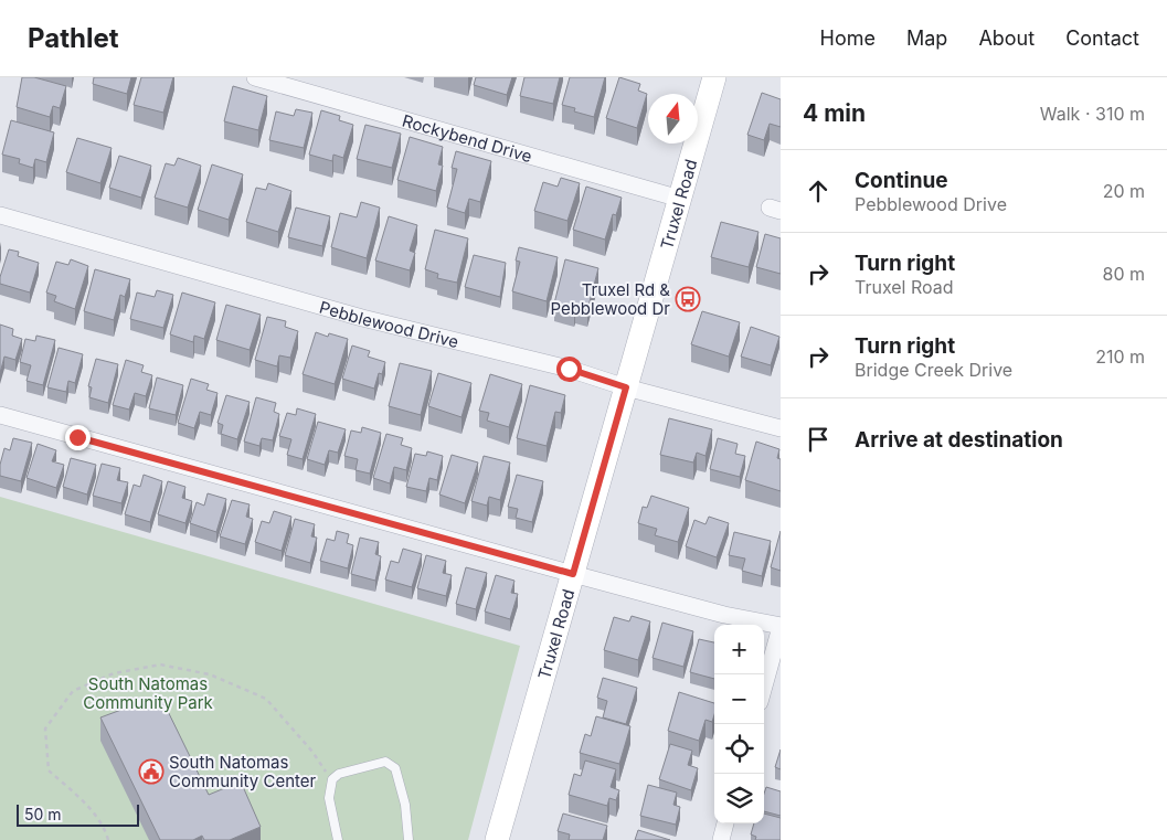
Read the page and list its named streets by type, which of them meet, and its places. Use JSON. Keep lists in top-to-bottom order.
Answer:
{
  "streets": {
    "main road": ["Truxel Road"],
    "street": ["Rockybend Drive", "Pebblewood Drive"]
  },
  "crossings": [
    ["Rockybend Drive", "Truxel Road"],
    ["Truxel Road", "Pebblewood Drive"]
  ],
  "parks": ["South Natomas Community Park"],
  "places": {
    "bus stop": ["Truxel Rd & Pebblewood Dr"],
    "public building": ["South Natomas Community Center"]
  },
  "scale_bar": "50 m",
  "north": "top",
  "page": {
    "header": "Pathlet",
    "nav": [
      "Home",
      "Map",
      "About",
      "Contact"
    ],
    "heading": ["4 min", "Walk · 310 m"],
    "list": [
      ["Continue", "Pebblewood Drive", "20 m"],
      ["Turn right", "Truxel Road", "80 m"],
      ["Turn right", "Bridge Creek Drive", "210 m"],
      "Arrive at destination"
    ],
    "map_buttons": ["+", "−"],
    "scale": "50 m"
  }
}
